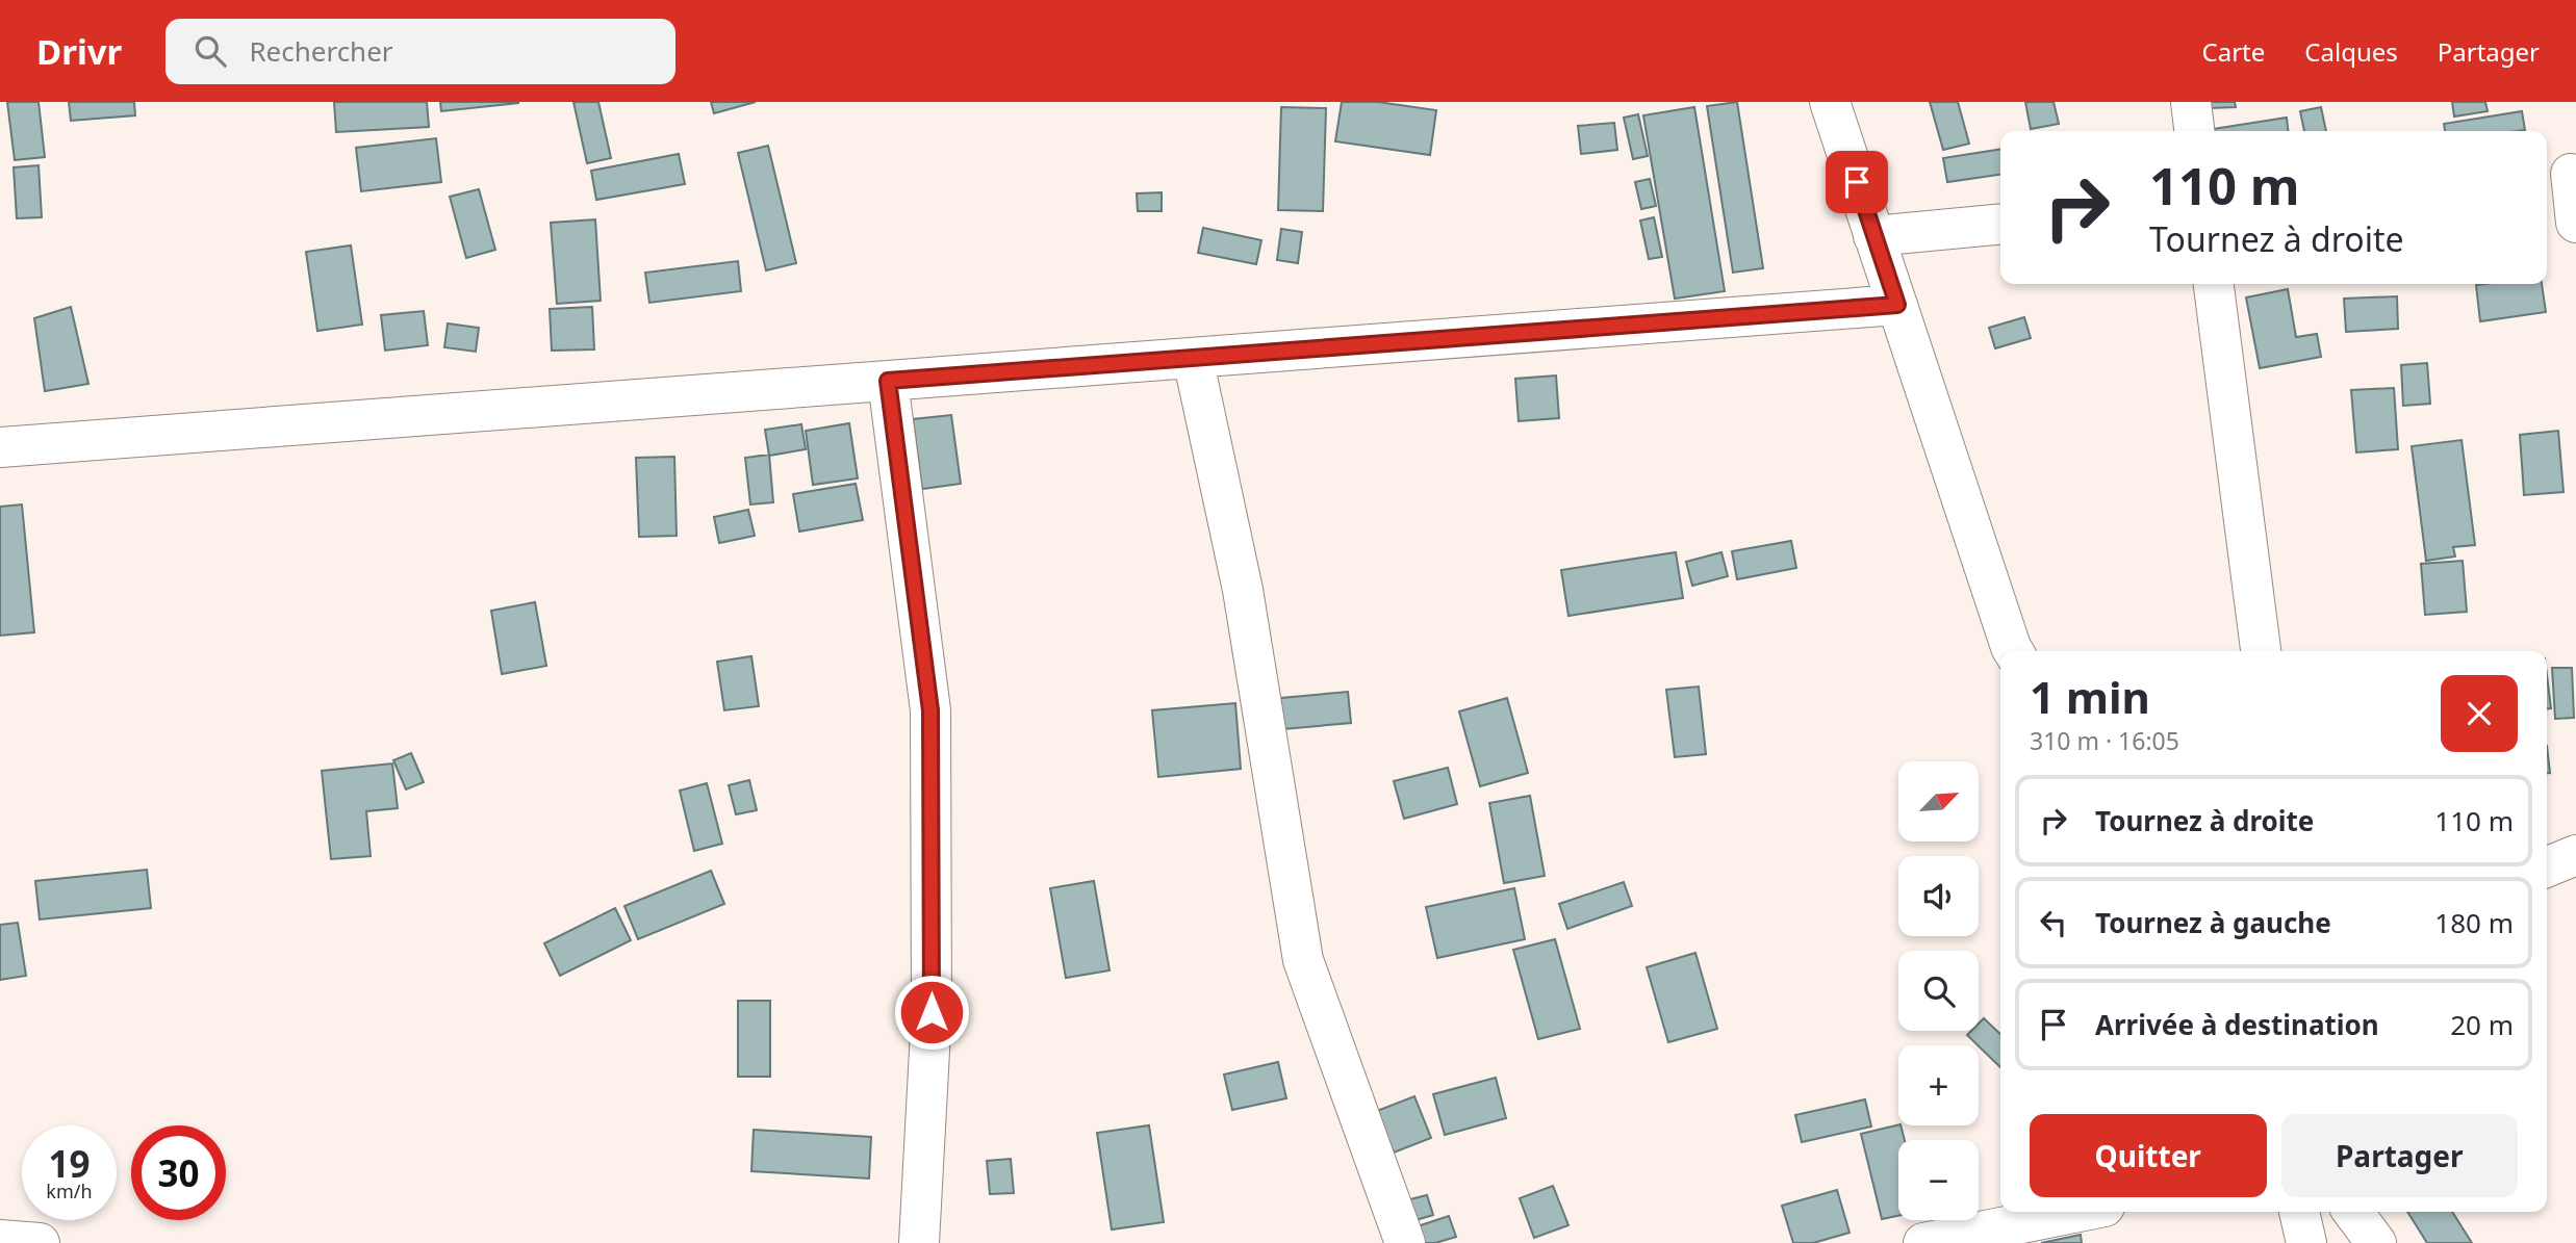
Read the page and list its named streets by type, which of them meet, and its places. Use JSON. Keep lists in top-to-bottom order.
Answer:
{
  "north": "top right",
  "page": {
    "header": "Drivr",
    "search": "Rechercher",
    "nav": ["Carte", "Calques", "Partager"],
    "turn": ["110 m", "Tournez à droite"],
    "heading": ["1 min", "310 m · 16:05"],
    "map_buttons": ["+", "−"],
    "list": [
      {
        "name": "Tournez à droite",
        "value": "110 m"
      },
      {
        "name": "Tournez à gauche",
        "value": "180 m"
      },
      {
        "name": "Arrivée à destination",
        "value": "20 m"
      }
    ],
    "buttons": ["Quitter", "Partager"],
    "speed": "19 km/h",
    "limit": "30"
  }
}
